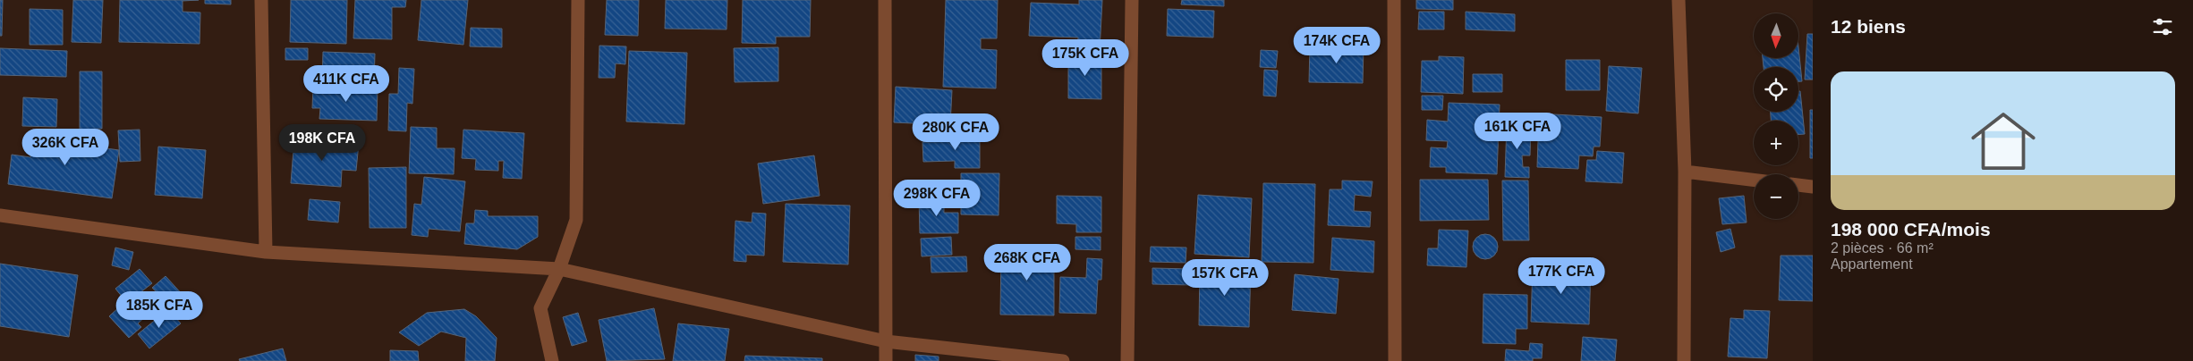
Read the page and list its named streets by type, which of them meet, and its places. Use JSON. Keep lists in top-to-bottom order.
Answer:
{
  "north": "bottom",
  "page": {
    "heading": "12 biens",
    "map_buttons": ["+", "−"],
    "price": [
      "174K CFA",
      "175K CFA",
      "411K CFA",
      "161K CFA",
      "280K CFA",
      "198K CFA",
      "326K CFA",
      "298K CFA",
      "268K CFA",
      "177K CFA",
      "157K CFA",
      "185K CFA"
    ],
    "list": [
      {
        "name": "198 000 CFA/mois",
        "note": "2 pièces · 66 m² · Appartement"
      }
    ]
  }
}
